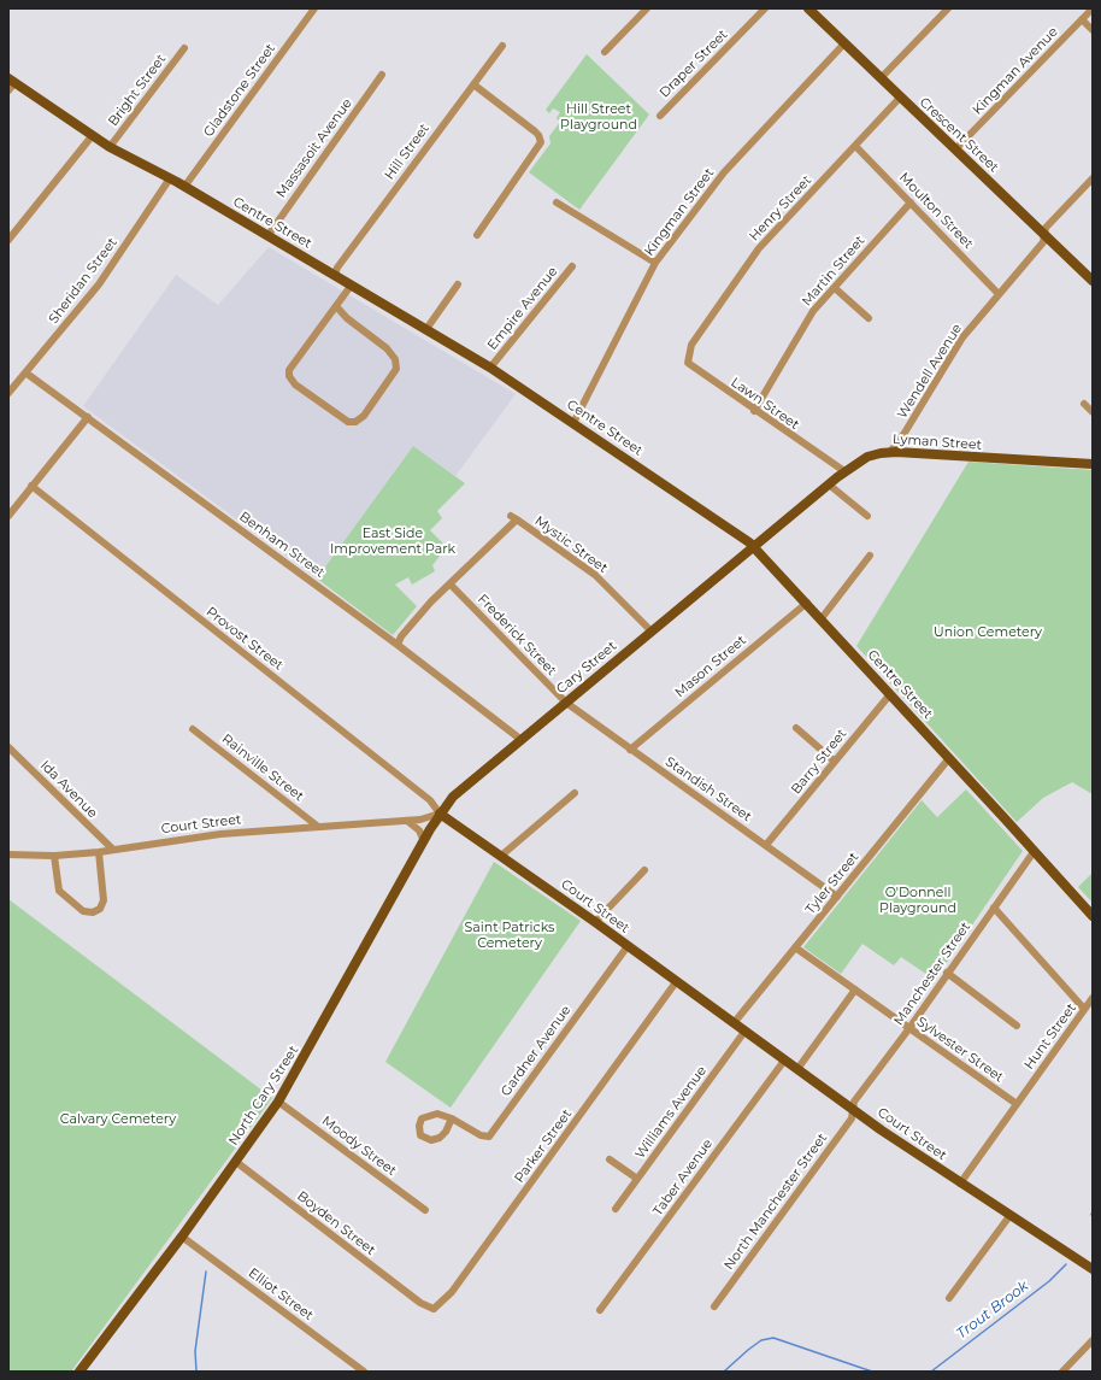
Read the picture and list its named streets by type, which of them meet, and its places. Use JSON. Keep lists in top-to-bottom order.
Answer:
{
  "streets": {
    "main road": [
      "Crescent Street",
      "Centre Street",
      "Lyman Street",
      "Cary Street",
      "Court Street",
      "North Cary Street"
    ],
    "street": [
      "Draper Street",
      "Kingman Avenue",
      "Bright Street",
      "Gladstone Street",
      "Massasoit Avenue",
      "Hill Street",
      "Henry Street",
      "Moulton Street",
      "Kingman Street",
      "Martin Street",
      "Sheridan Street",
      "Empire Avenue",
      "Wendell Avenue",
      "Lawn Street",
      "Benham Street",
      "Mystic Street",
      "Frederick Street",
      "Provost Street",
      "Mason Street",
      "Barry Street",
      "Rainville Street",
      "Ida Avenue",
      "Standish Street",
      "Tyler Street",
      "Manchester Street",
      "Hunt Street",
      "Sylvester Street",
      "Gardner Avenue",
      "Williams Avenue",
      "Moody Street",
      "Parker Street",
      "Taber Avenue",
      "North Manchester Street",
      "Boyden Street",
      "Elliot Street"
    ]
  },
  "crossings": [
    ["Kingman Avenue", "Crescent Street"],
    ["Bright Street", "Centre Street"],
    ["Gladstone Street", "Centre Street"],
    ["Crescent Street", "Henry Street"],
    ["Crescent Street", "Kingman Street"],
    ["Crescent Street", "Wendell Avenue"],
    ["Massasoit Avenue", "Centre Street"],
    ["Hill Street", "Centre Street"],
    ["Henry Street", "Moulton Street"],
    ["Henry Street", "Lawn Street"],
    ["Moulton Street", "Martin Street"],
    ["Moulton Street", "Wendell Avenue"],
    ["Kingman Street", "Centre Street"],
    ["Centre Street", "Sheridan Street"],
    ["Centre Street", "Empire Avenue"],
    ["Centre Street", "Lyman Street"],
    ["Centre Street", "Mason Street"],
    ["Centre Street", "Cary Street"],
    ["Centre Street", "Barry Street"],
    ["Centre Street", "Tyler Street"],
    ["Centre Street", "Manchester Street"],
    ["Martin Street", "Lawn Street"],
    ["Sheridan Street", "Benham Street"],
    ["Wendell Avenue", "Lyman Street"],
    ["Lawn Street", "Lyman Street"],
    ["Lyman Street", "Cary Street"],
    ["Benham Street", "Cary Street"],
    ["Mystic Street", "Frederick Street"],
    ["Mystic Street", "Cary Street"],
    ["Frederick Street", "Cary Street"],
    ["Frederick Street", "Standish Street"],
    ["Provost Street", "Cary Street"],
    ["Provost Street", "Court Street"],
    ["Provost Street", "North Cary Street"],
    ["Mason Street", "Standish Street"],
    ["Cary Street", "Standish Street"],
    ["Cary Street", "Court Street"],
    ["Cary Street", "North Cary Street"],
    ["Barry Street", "Standish Street"],
    ["Rainville Street", "Court Street"],
    ["Ida Avenue", "Court Street"],
    ["Standish Street", "Tyler Street"],
    ["Court Street", "Tyler Street"],
    ["Court Street", "Manchester Street"],
    ["Court Street", "Hunt Street"],
    ["Court Street", "Gardner Avenue"],
    ["Court Street", "North Cary Street"],
    ["Court Street", "Williams Avenue"],
    ["Court Street", "Parker Street"],
    ["Court Street", "Taber Avenue"],
    ["Court Street", "North Manchester Street"],
    ["Tyler Street", "Sylvester Street"],
    ["Manchester Street", "Sylvester Street"],
    ["Manchester Street", "North Manchester Street"],
    ["Hunt Street", "Sylvester Street"],
    ["North Cary Street", "Moody Street"],
    ["North Cary Street", "Boyden Street"],
    ["North Cary Street", "Elliot Street"],
    ["Parker Street", "Boyden Street"]
  ],
  "water": ["Trout Brook"],
  "parks": [
    "Hill Street Playground",
    "East Side Improvement Park",
    "Union Cemetery",
    "O'Donnell Playground",
    "Saint Patricks Cemetery",
    "Calvary Cemetery"
  ]
}
